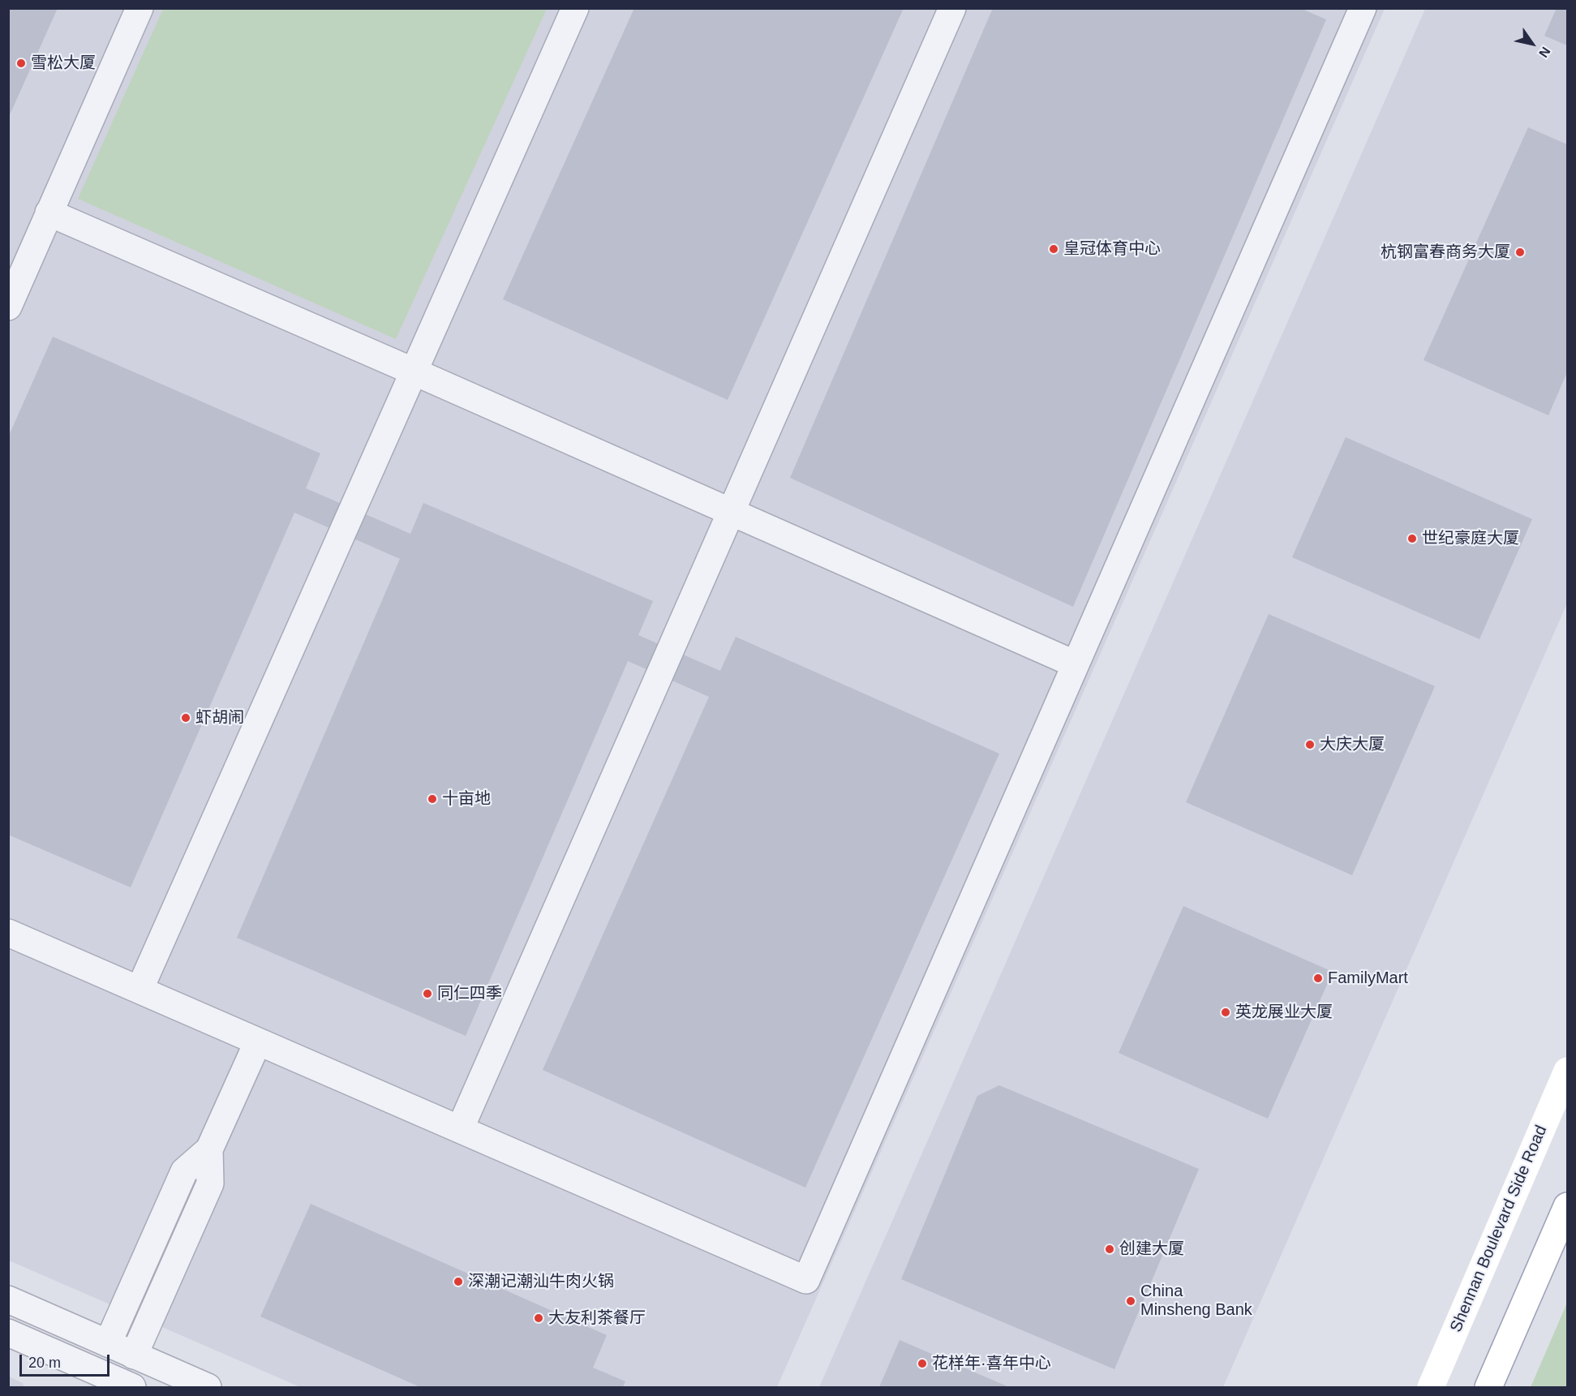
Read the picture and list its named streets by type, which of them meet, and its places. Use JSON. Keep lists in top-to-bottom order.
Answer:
{
  "streets": {
    "main road": ["Shennan Boulevard Side Road"]
  },
  "places": [
    "雪松大厦",
    "皇冠体育中心",
    "杭钢富春商务大厦",
    "世纪豪庭大厦",
    "虾胡闹",
    "大庆大厦",
    "十亩地",
    "FamilyMart",
    "同仁四季",
    "英龙展业大厦",
    "创建大厦",
    "深潮记潮汕牛肉火锅",
    "China Minsheng Bank",
    "大友利茶餐厅",
    "花样年·喜年中心"
  ],
  "scale_bar": "20 m",
  "north": "bottom right"
}
